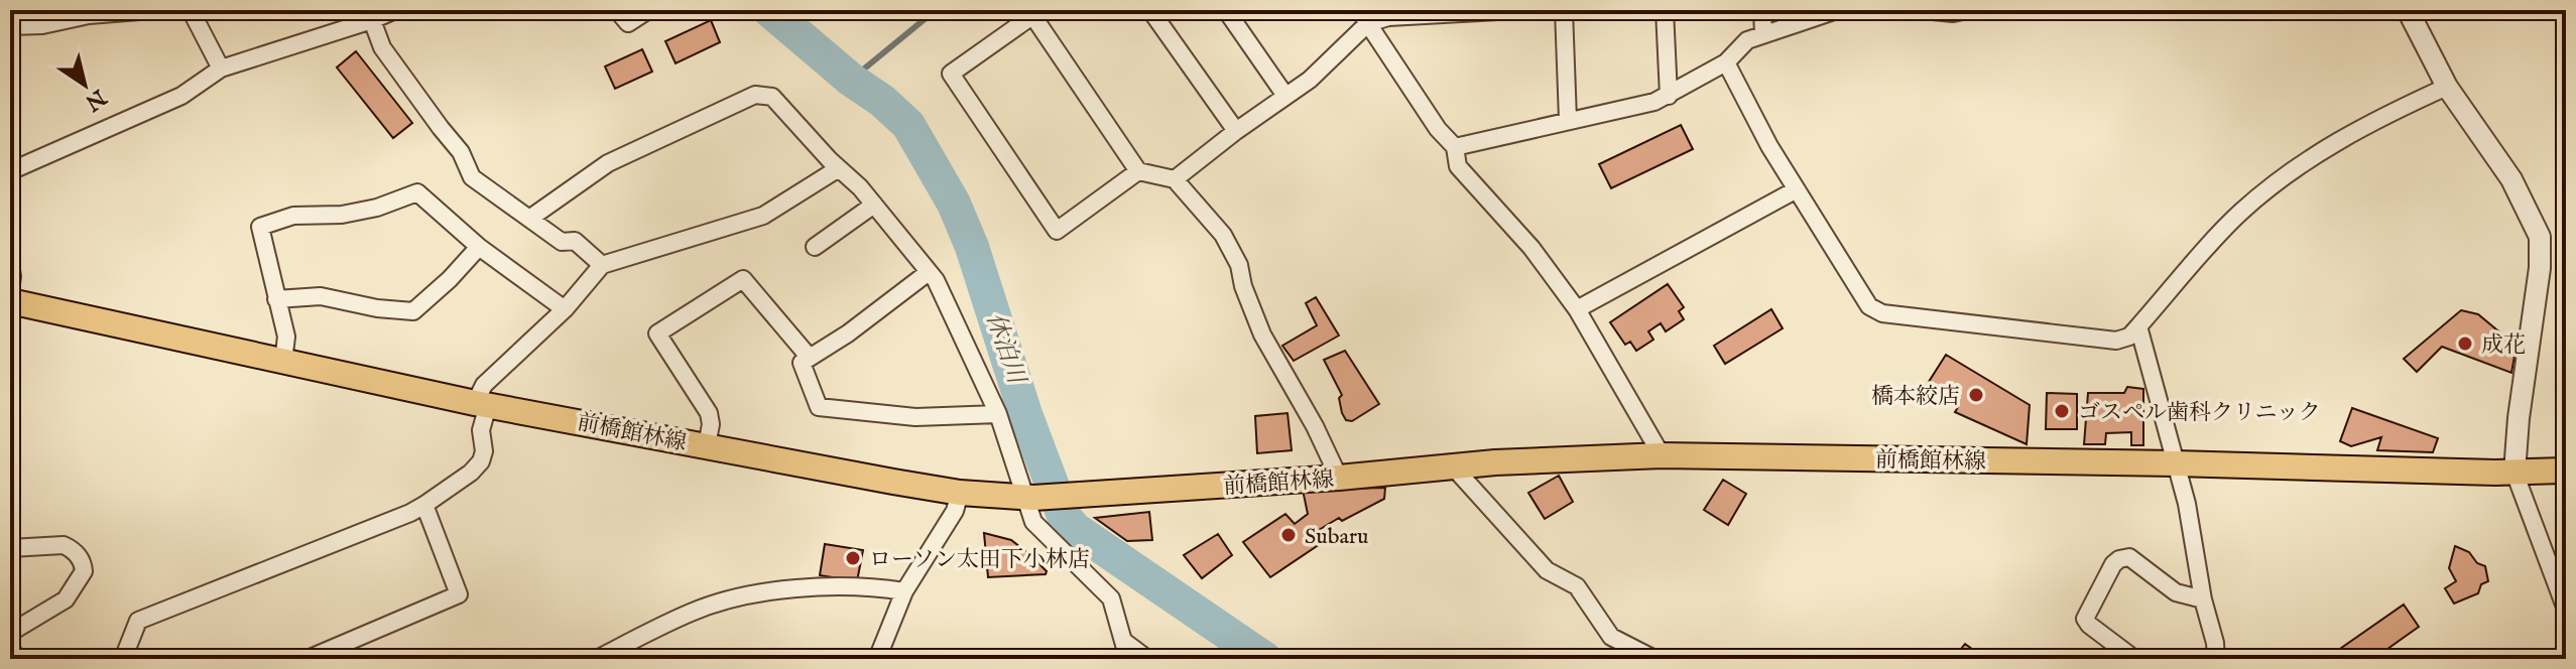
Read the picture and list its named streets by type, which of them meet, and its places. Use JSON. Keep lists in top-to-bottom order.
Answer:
{
  "streets": {
    "main road": ["前橋館林線"]
  },
  "water": ["休泊川"],
  "places": [
    "成花",
    "橋本絞店",
    "ゴスペル歯科クリニック",
    "Subaru",
    "ローソン太田下小林店"
  ],
  "north": "bottom right"
}
